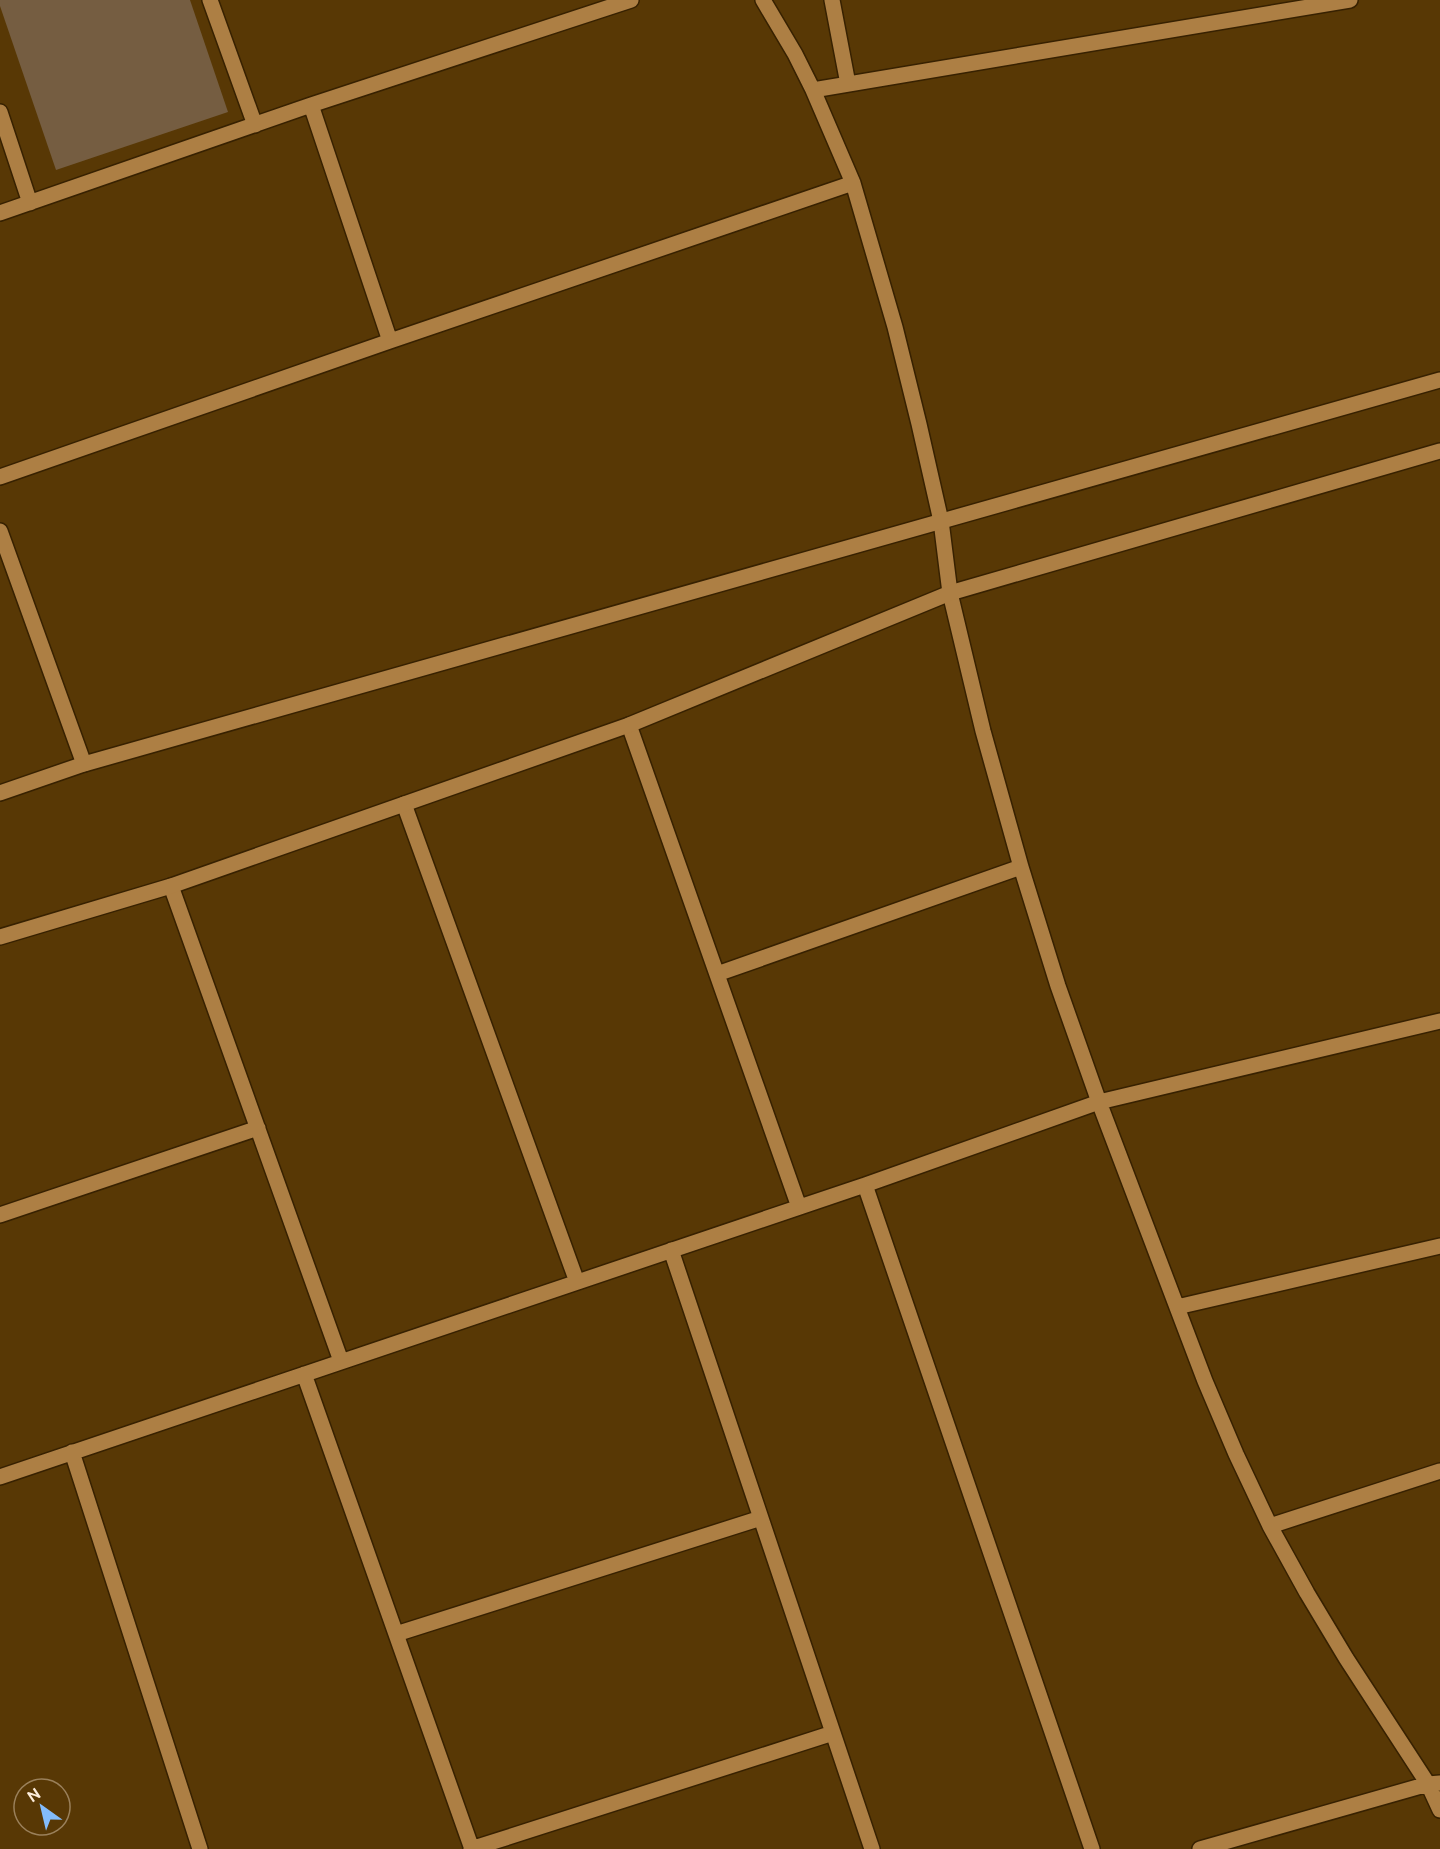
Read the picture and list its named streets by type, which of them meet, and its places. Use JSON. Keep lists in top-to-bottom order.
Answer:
{
  "north": "top left"
}
